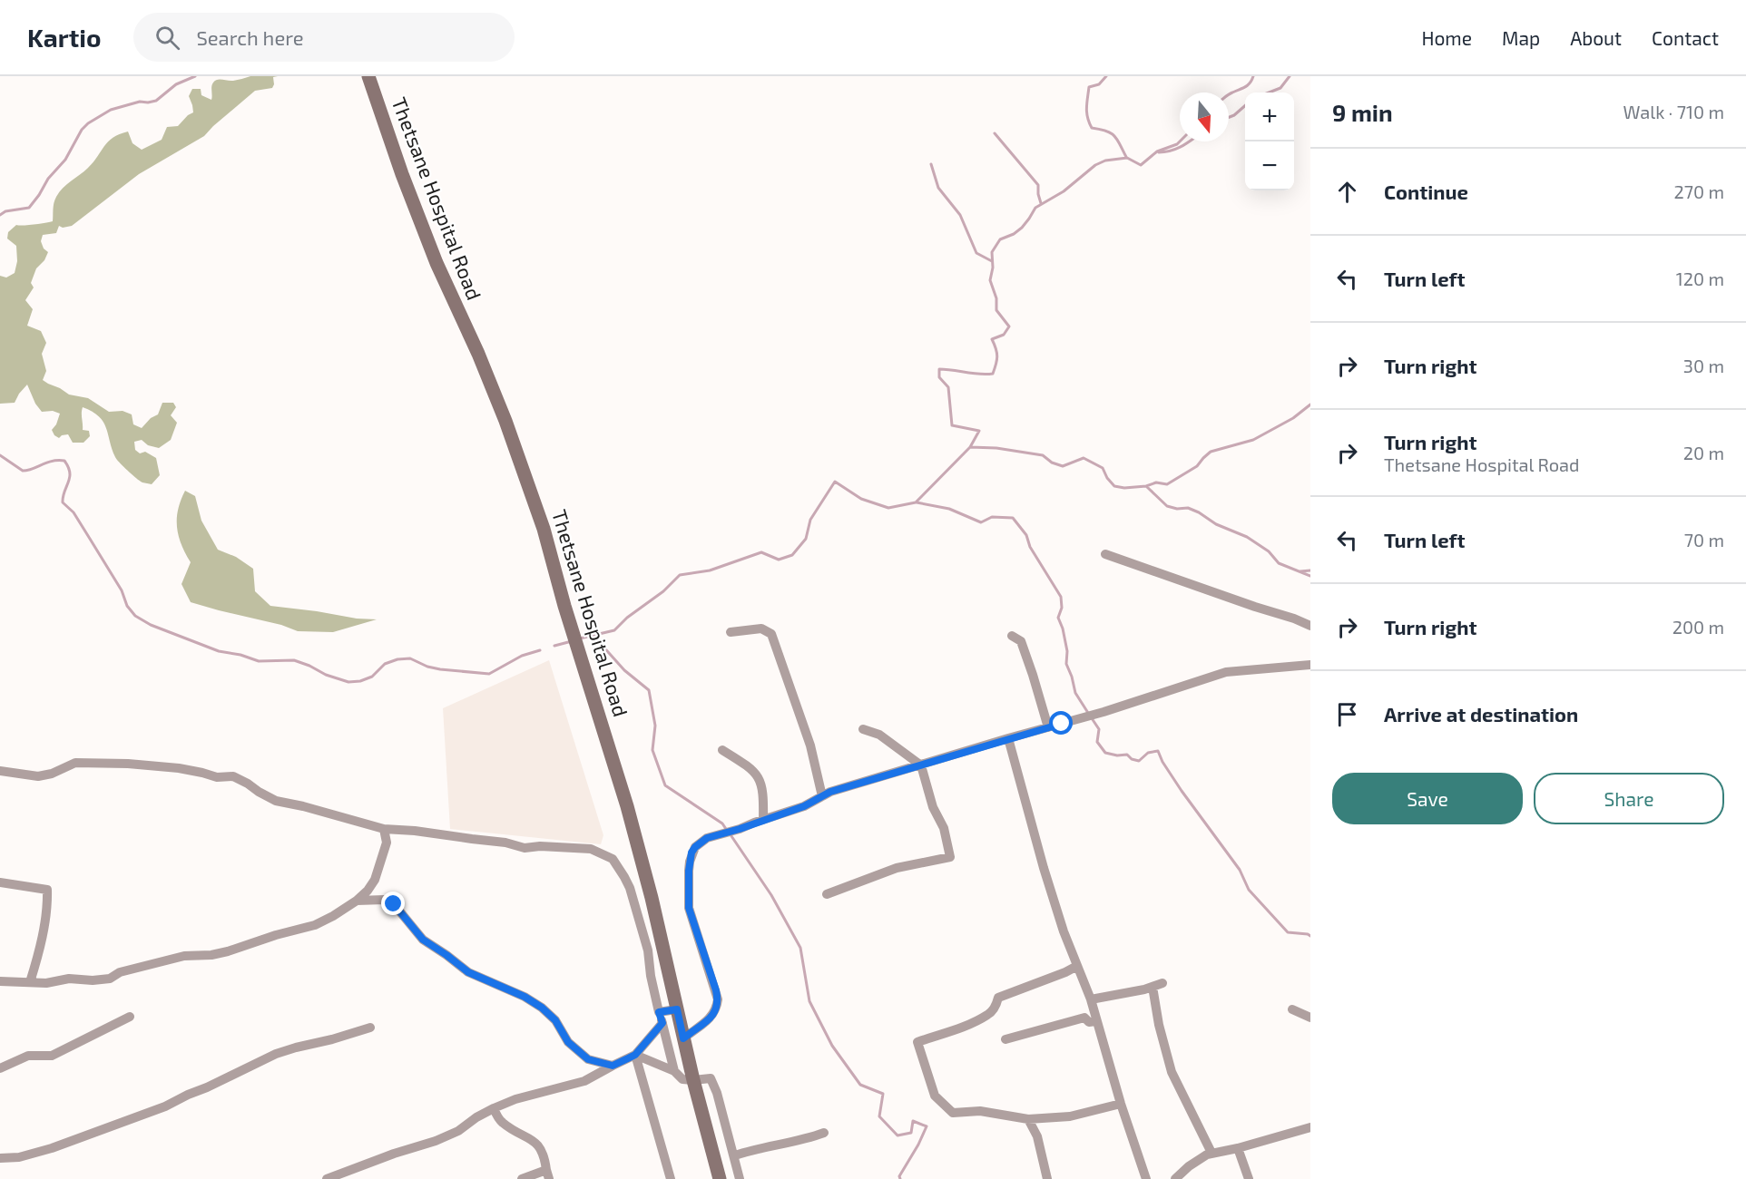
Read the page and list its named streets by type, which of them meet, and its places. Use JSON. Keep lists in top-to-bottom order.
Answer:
{
  "streets": {
    "main road": ["Thetsane Hospital Road"]
  },
  "north": "bottom",
  "page": {
    "header": "Kartio",
    "search": "Search here",
    "nav": [
      "Home",
      "Map",
      "About",
      "Contact"
    ],
    "heading": ["9 min", "Walk · 710 m"],
    "map_buttons": ["+", "−"],
    "list": [
      ["Continue", "270 m"],
      ["Turn left", "120 m"],
      ["Turn right", "30 m"],
      ["Turn right", "Thetsane Hospital Road", "20 m"],
      ["Turn left", "70 m"],
      ["Turn right", "200 m"],
      "Arrive at destination"
    ],
    "buttons": ["Save", "Share"]
  }
}
